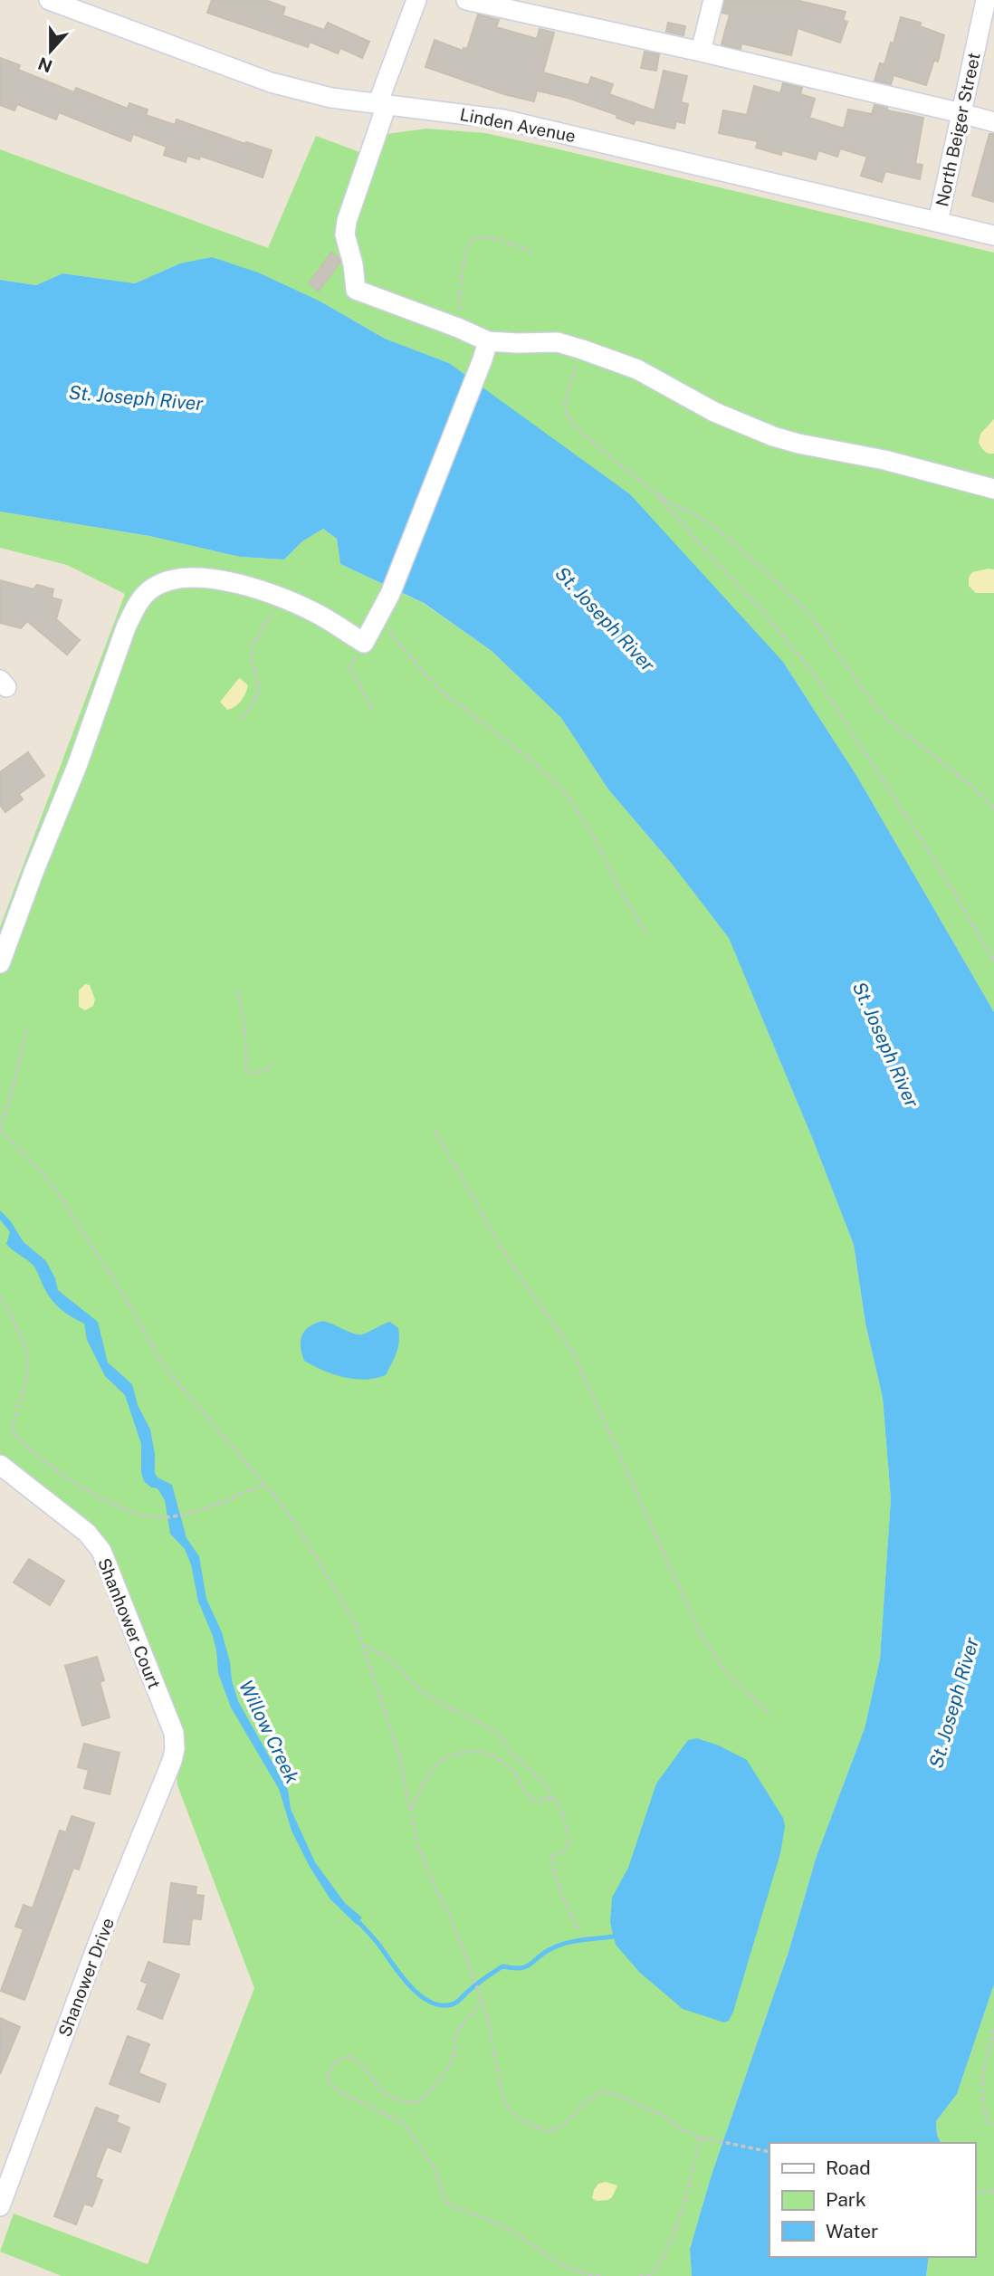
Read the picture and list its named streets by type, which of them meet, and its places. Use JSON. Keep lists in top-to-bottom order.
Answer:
{
  "streets": {
    "street": [
      "Linden Avenue",
      "North Beiger Street",
      "Shanhower Court",
      "Shanower Drive"
    ]
  },
  "crossings": [
    ["Linden Avenue", "North Beiger Street"],
    ["Shanhower Court", "Shanower Drive"]
  ],
  "water": ["St. Joseph River", "Willow Creek"],
  "legend": ["Road", "Park", "Water"],
  "north": "bottom"
}
